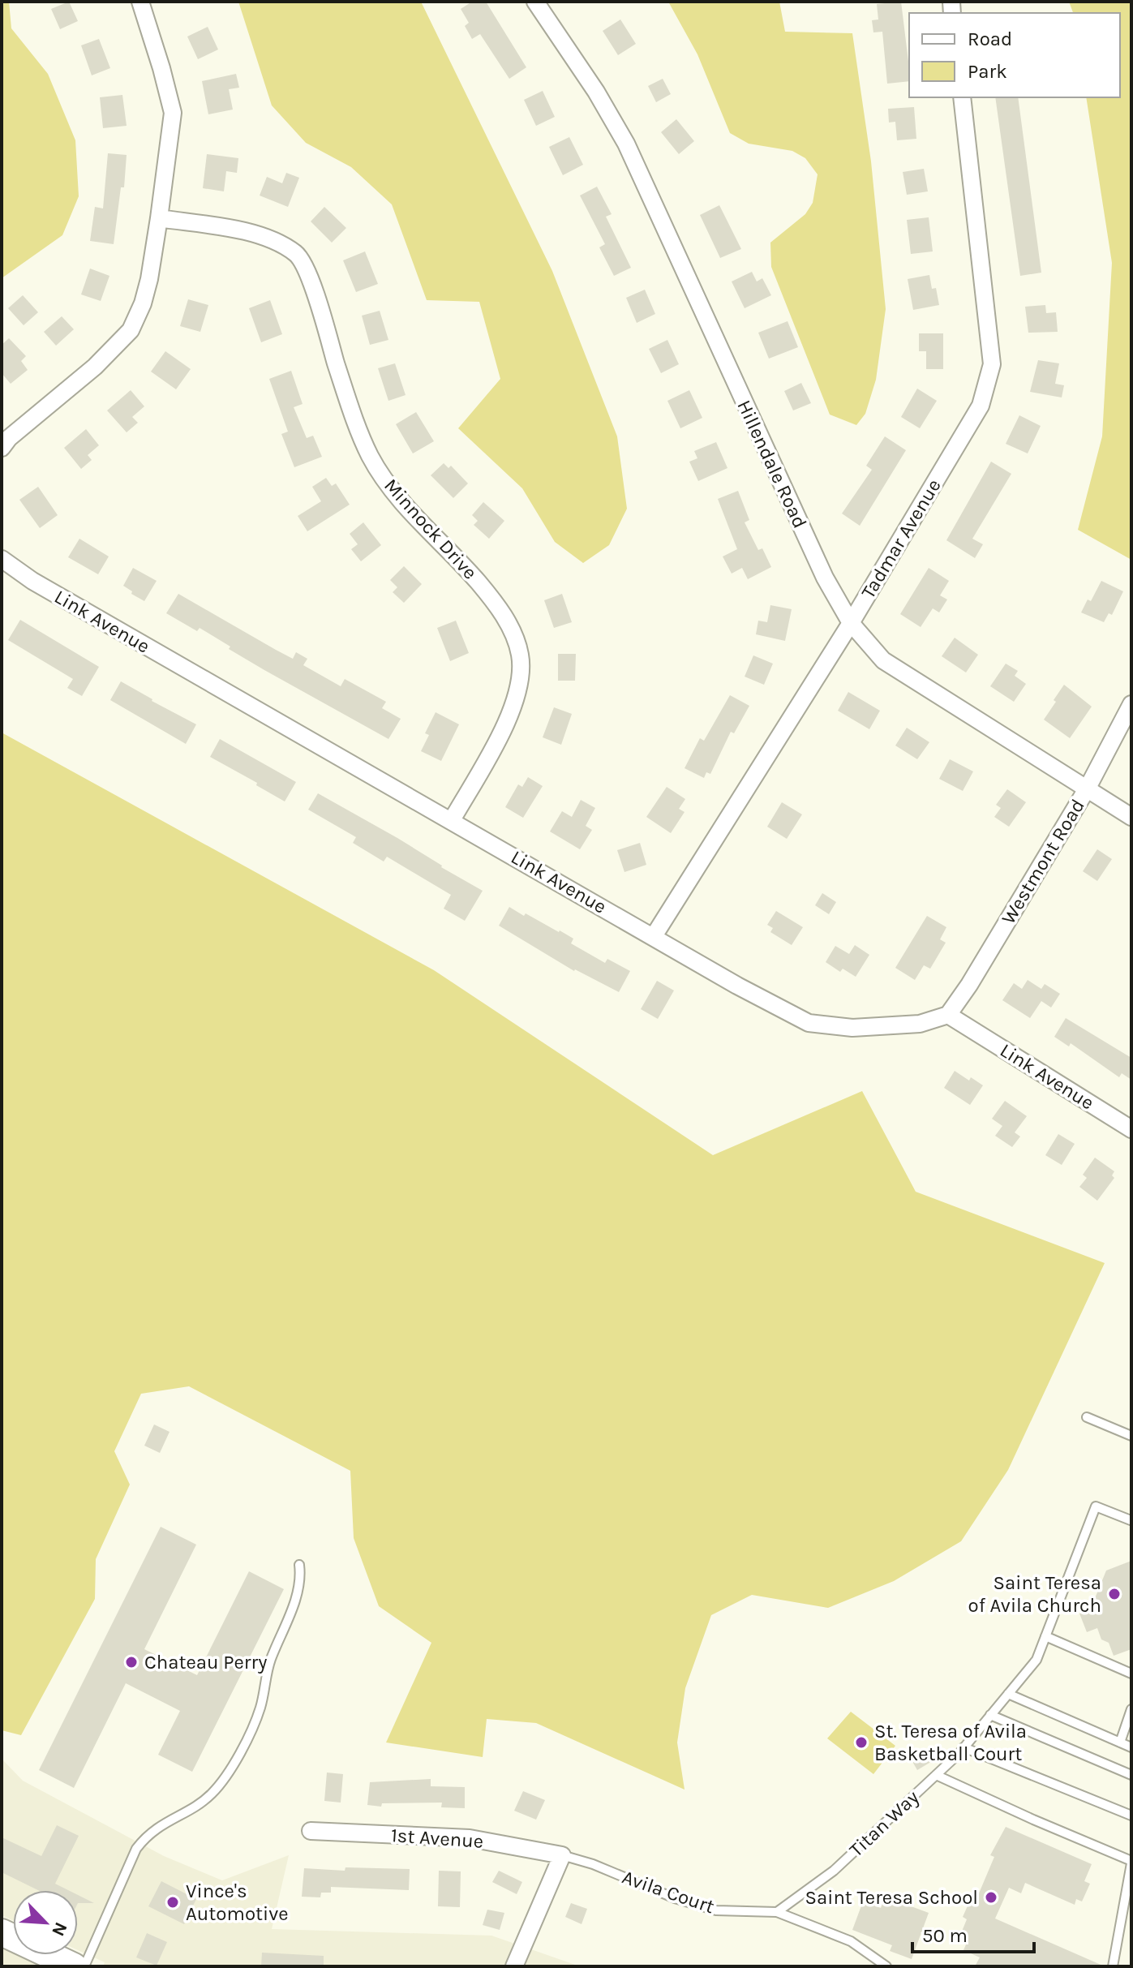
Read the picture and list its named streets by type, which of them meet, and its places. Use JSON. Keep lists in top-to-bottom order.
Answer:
{
  "streets": {
    "street": [
      "Hillendale Road",
      "Minnock Drive",
      "Tadmar Avenue",
      "Link Avenue",
      "Westmont Road",
      "1st Avenue"
    ],
    "lane": ["Titan Way", "Avila Court"]
  },
  "crossings": [
    ["Hillendale Road", "Tadmar Avenue"],
    ["Hillendale Road", "Westmont Road"],
    ["Minnock Drive", "Link Avenue"],
    ["Tadmar Avenue", "Link Avenue"],
    ["Link Avenue", "Westmont Road"],
    ["Titan Way", "Avila Court"],
    ["1st Avenue", "Avila Court"]
  ],
  "places": [
    "Saint Teresa of Avila Church",
    "Chateau Perry",
    "St. Teresa of Avila Basketball Court",
    "Saint Teresa School",
    "Vince's Automotive"
  ],
  "legend": ["Road", "Park"],
  "scale_bar": "50 m",
  "north": "bottom right"
}
